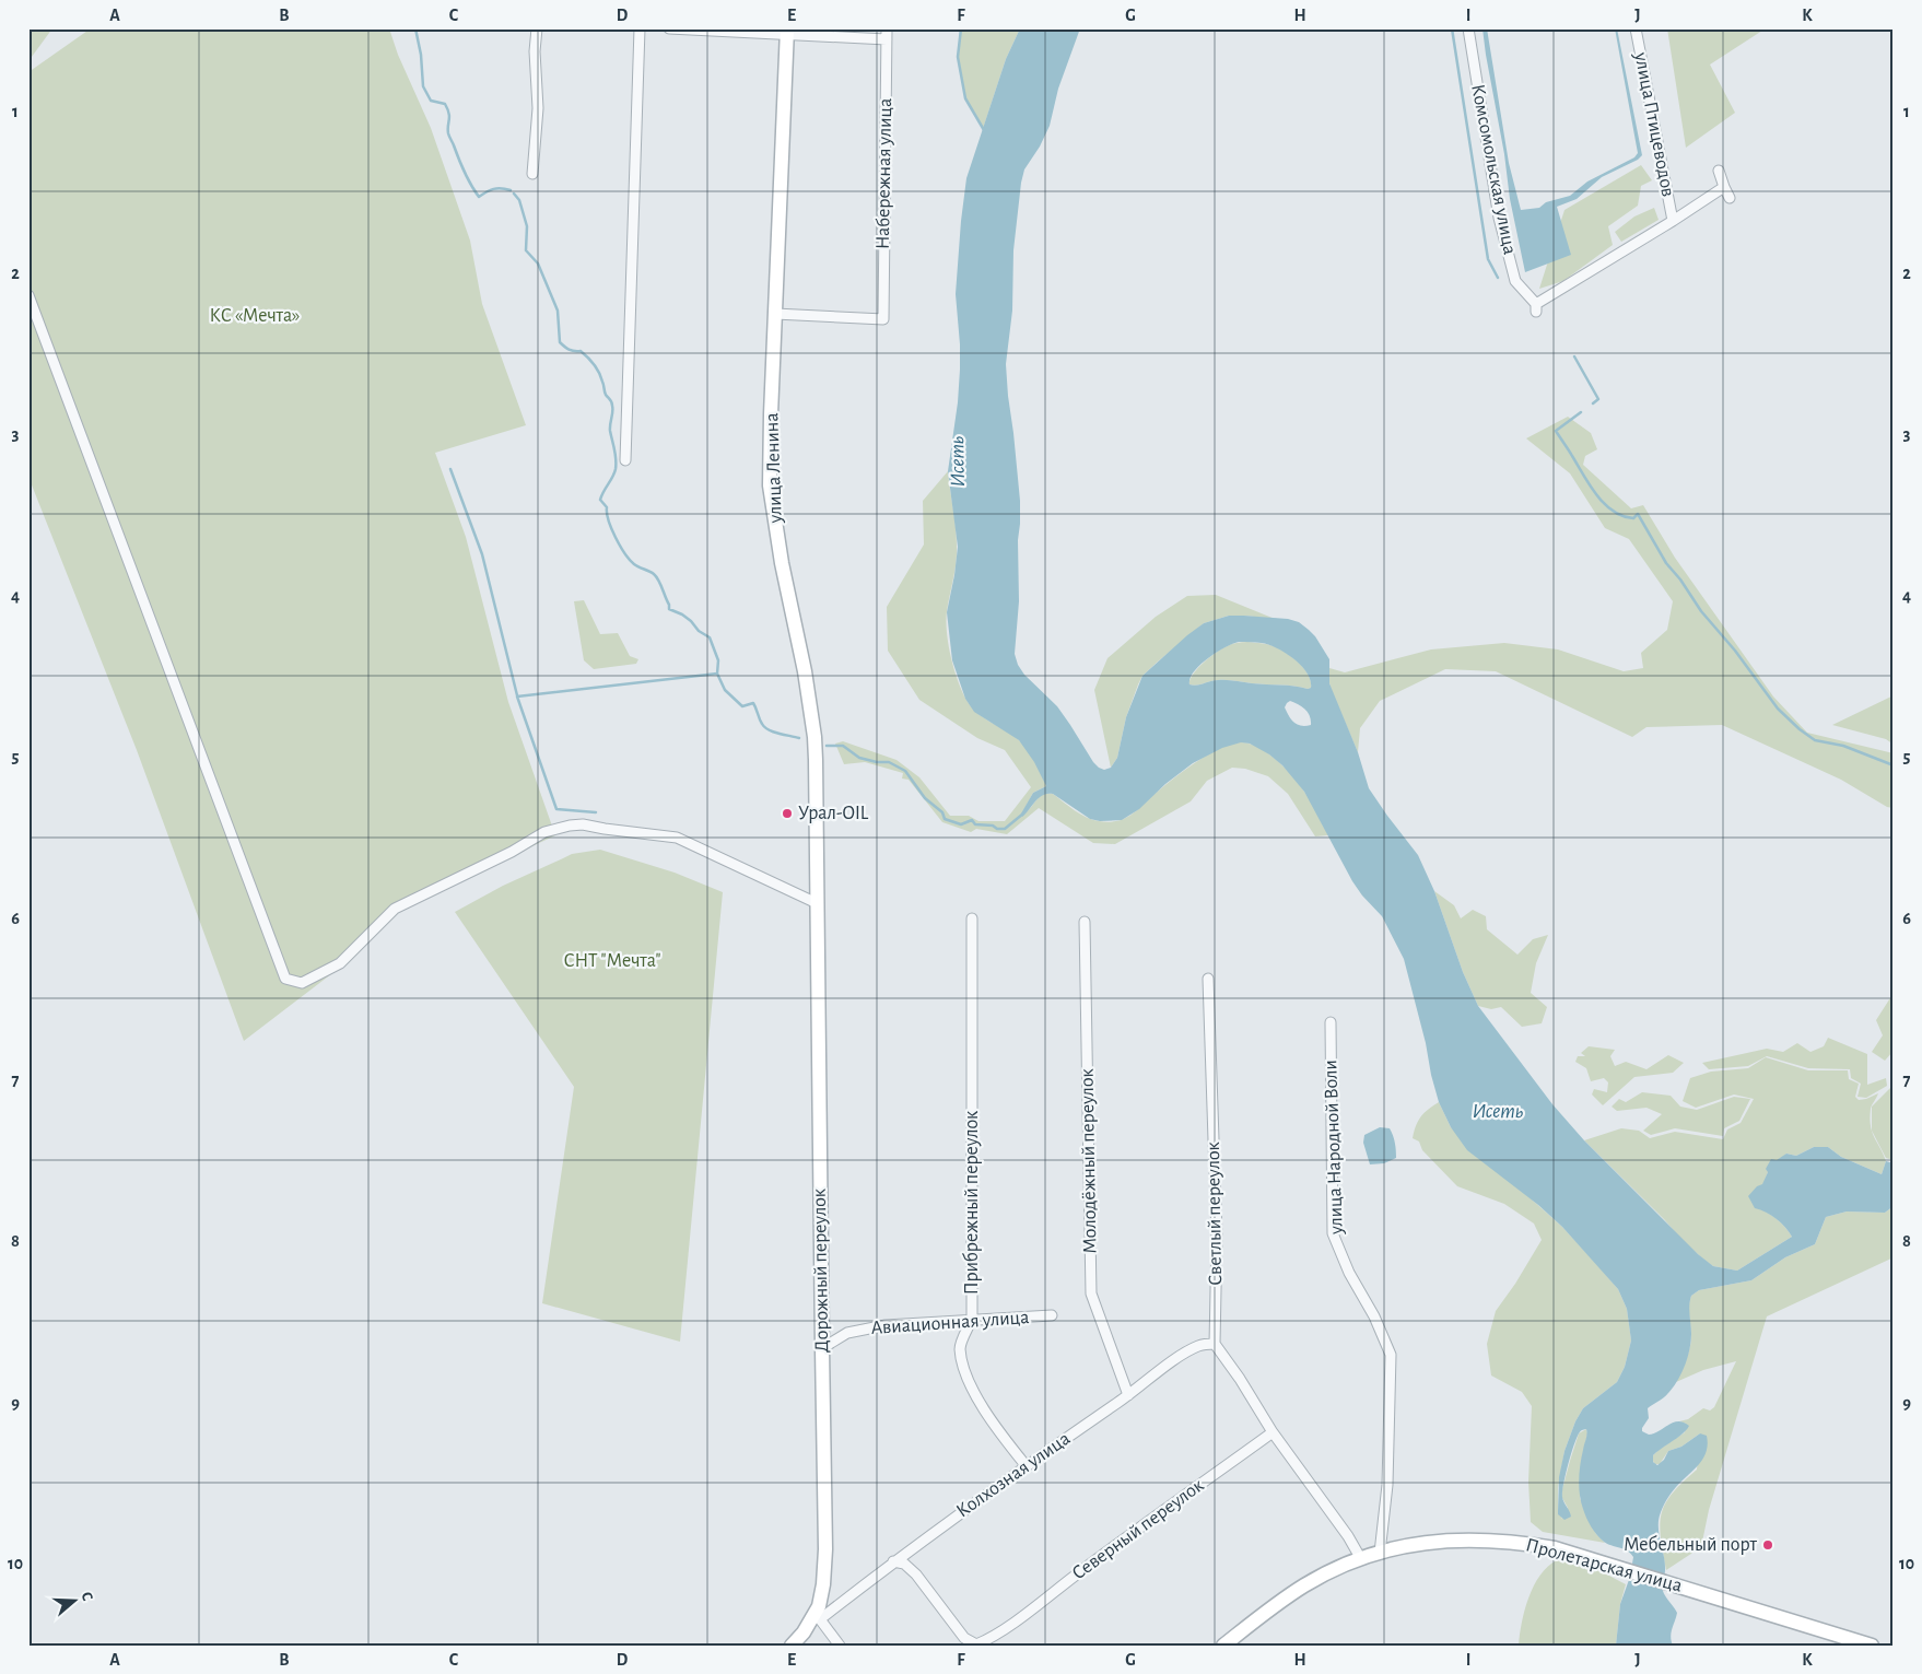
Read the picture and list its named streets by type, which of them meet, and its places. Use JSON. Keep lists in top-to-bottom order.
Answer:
{
  "streets": {
    "main road": ["улица Ленина", "Дорожный переулок", "Пролетарская улица"],
    "street": [
      "улица Птицеводов",
      "Комсомольская улица",
      "Набережная улица",
      "улица Народной Воли",
      "Молодёжный переулок",
      "Прибрежный переулок",
      "Светлый переулок",
      "Авиационная улица",
      "Колхозная улица",
      "Северный переулок"
    ]
  },
  "crossings": [
    ["улица Птицеводов", "Комсомольская улица"],
    ["Набережная улица", "улица Ленина"],
    ["улица Ленина", "Дорожный переулок"],
    ["улица Народной Воли", "Пролетарская улица"],
    ["Молодёжный переулок", "Колхозная улица"],
    ["Прибрежный переулок", "Авиационная улица"],
    ["Прибрежный переулок", "Колхозная улица"],
    ["Светлый переулок", "Колхозная улица"],
    ["Дорожный переулок", "Авиационная улица"],
    ["Дорожный переулок", "Колхозная улица"],
    ["Колхозная улица", "Северный переулок"]
  ],
  "water": ["Исеть"],
  "parks": ["КС «Мечта»", "СНТ \"Мечта\""],
  "places": ["Урал-OIL", "Мебельный порт"],
  "north": "right",
  "grid": {
    "columns": [
      "A",
      "B",
      "C",
      "D",
      "E",
      "F",
      "G",
      "H",
      "I",
      "J",
      "K"
    ],
    "rows": [
      "1",
      "2",
      "3",
      "4",
      "5",
      "6",
      "7",
      "8",
      "9",
      "10"
    ]
  }
}
